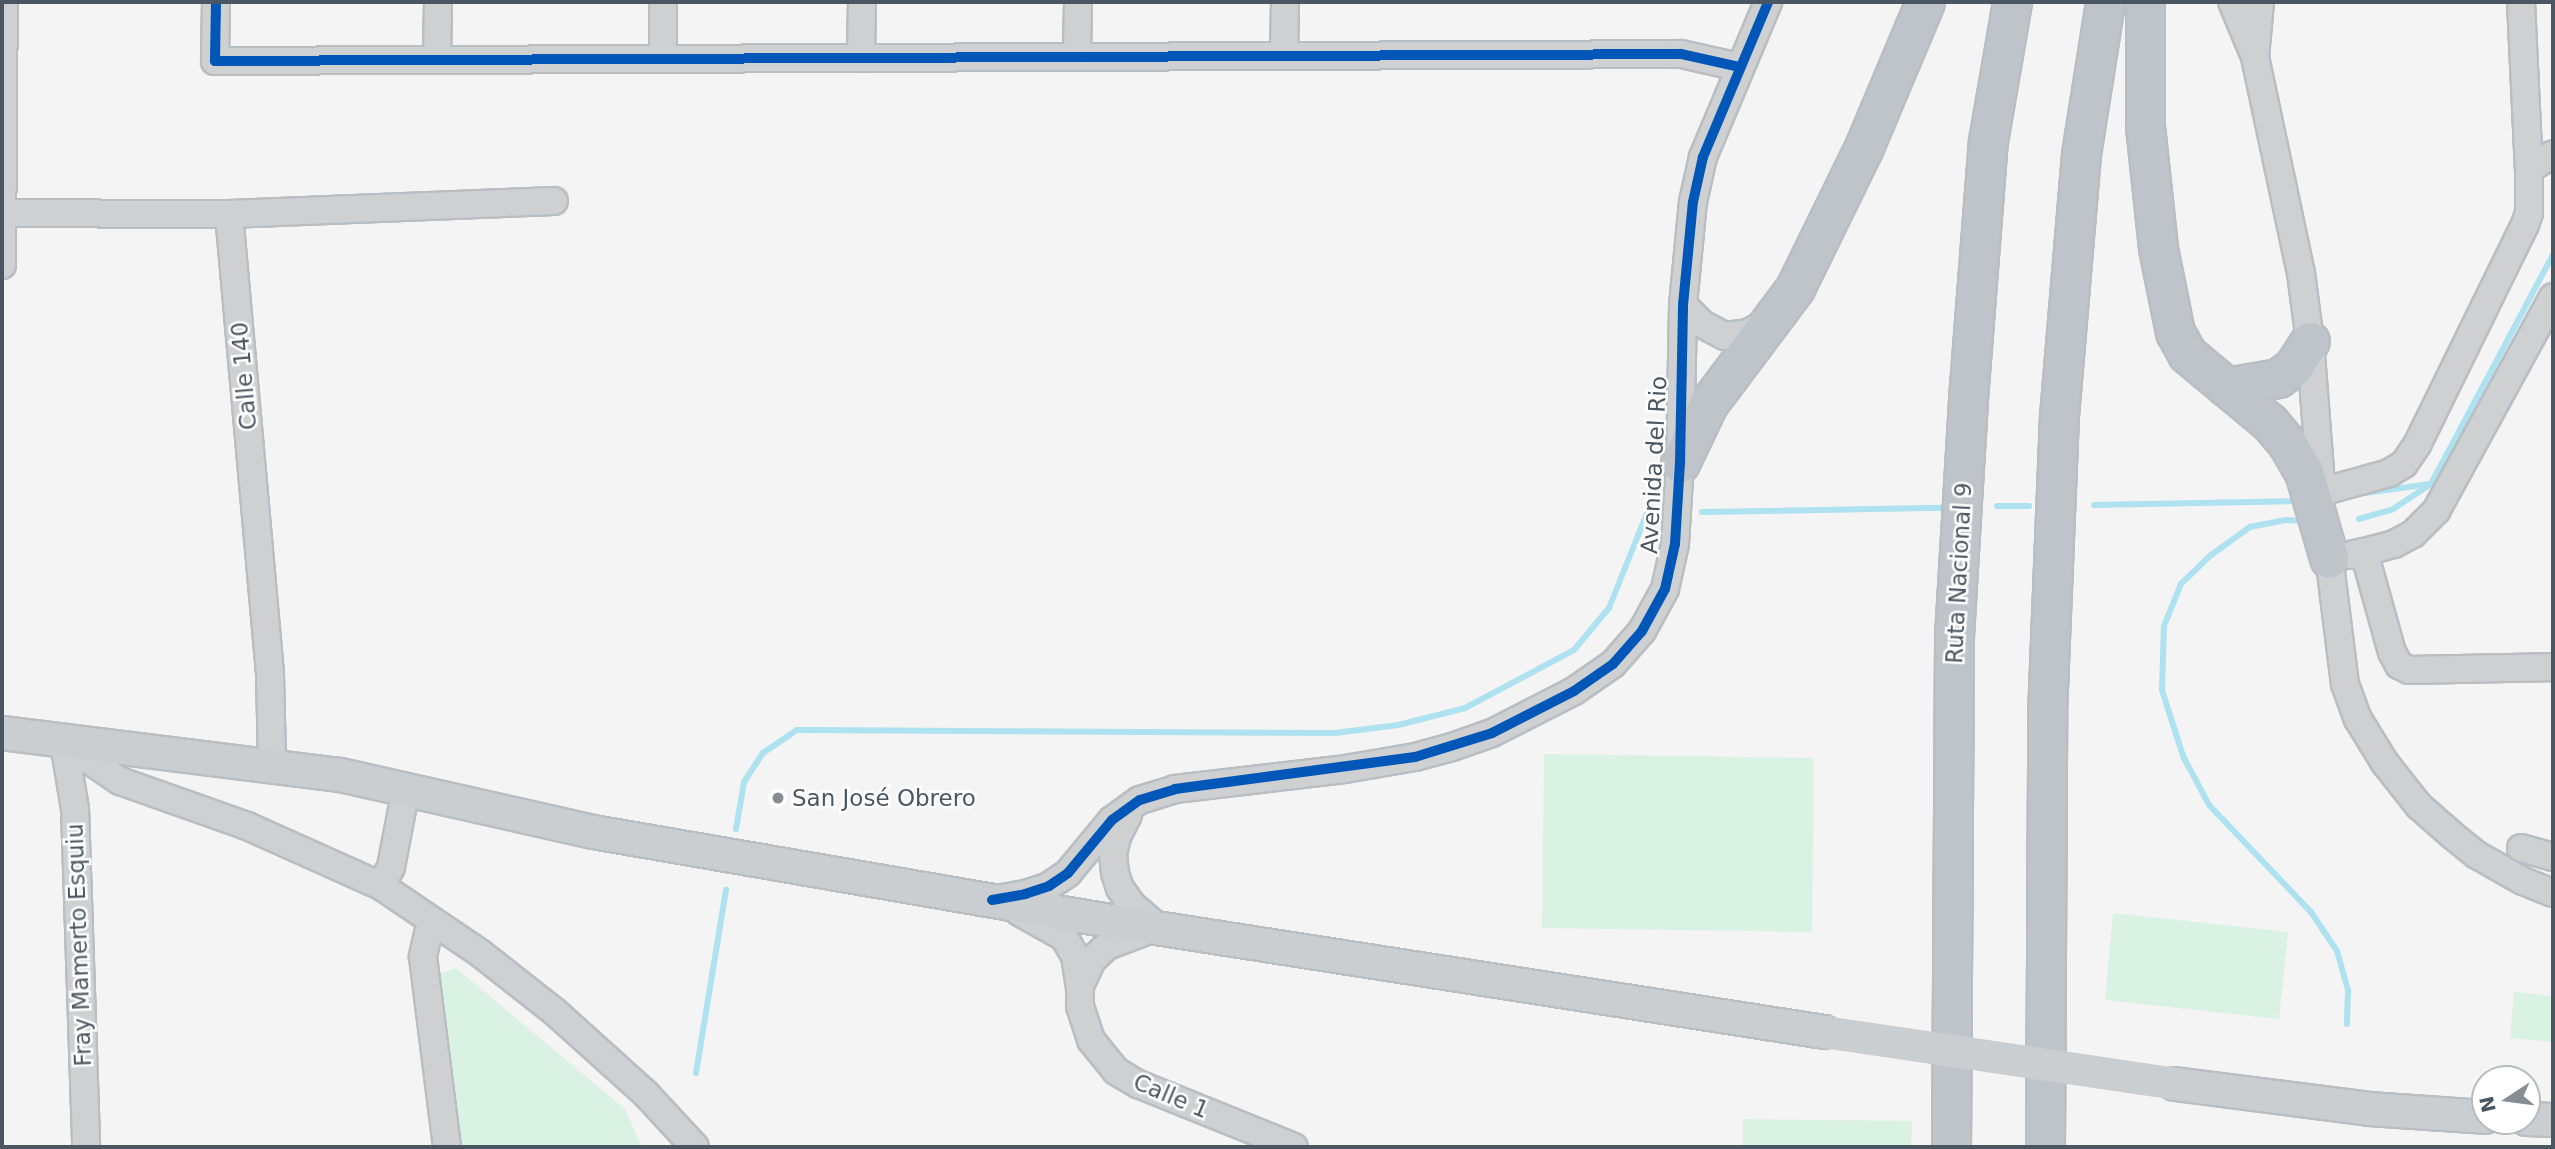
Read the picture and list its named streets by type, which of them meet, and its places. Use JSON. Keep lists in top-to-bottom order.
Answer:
{
  "streets": {
    "highway": ["Ruta Nacional 9"],
    "street": [
      "Calle 140",
      "Avenida del Rio",
      "Fray Mamerto Esquiu",
      "Calle 1"
    ]
  },
  "crossings": [
    ["Avenida del Rio", "Calle 1"]
  ],
  "places": ["San José Obrero"],
  "north": "left"
}
